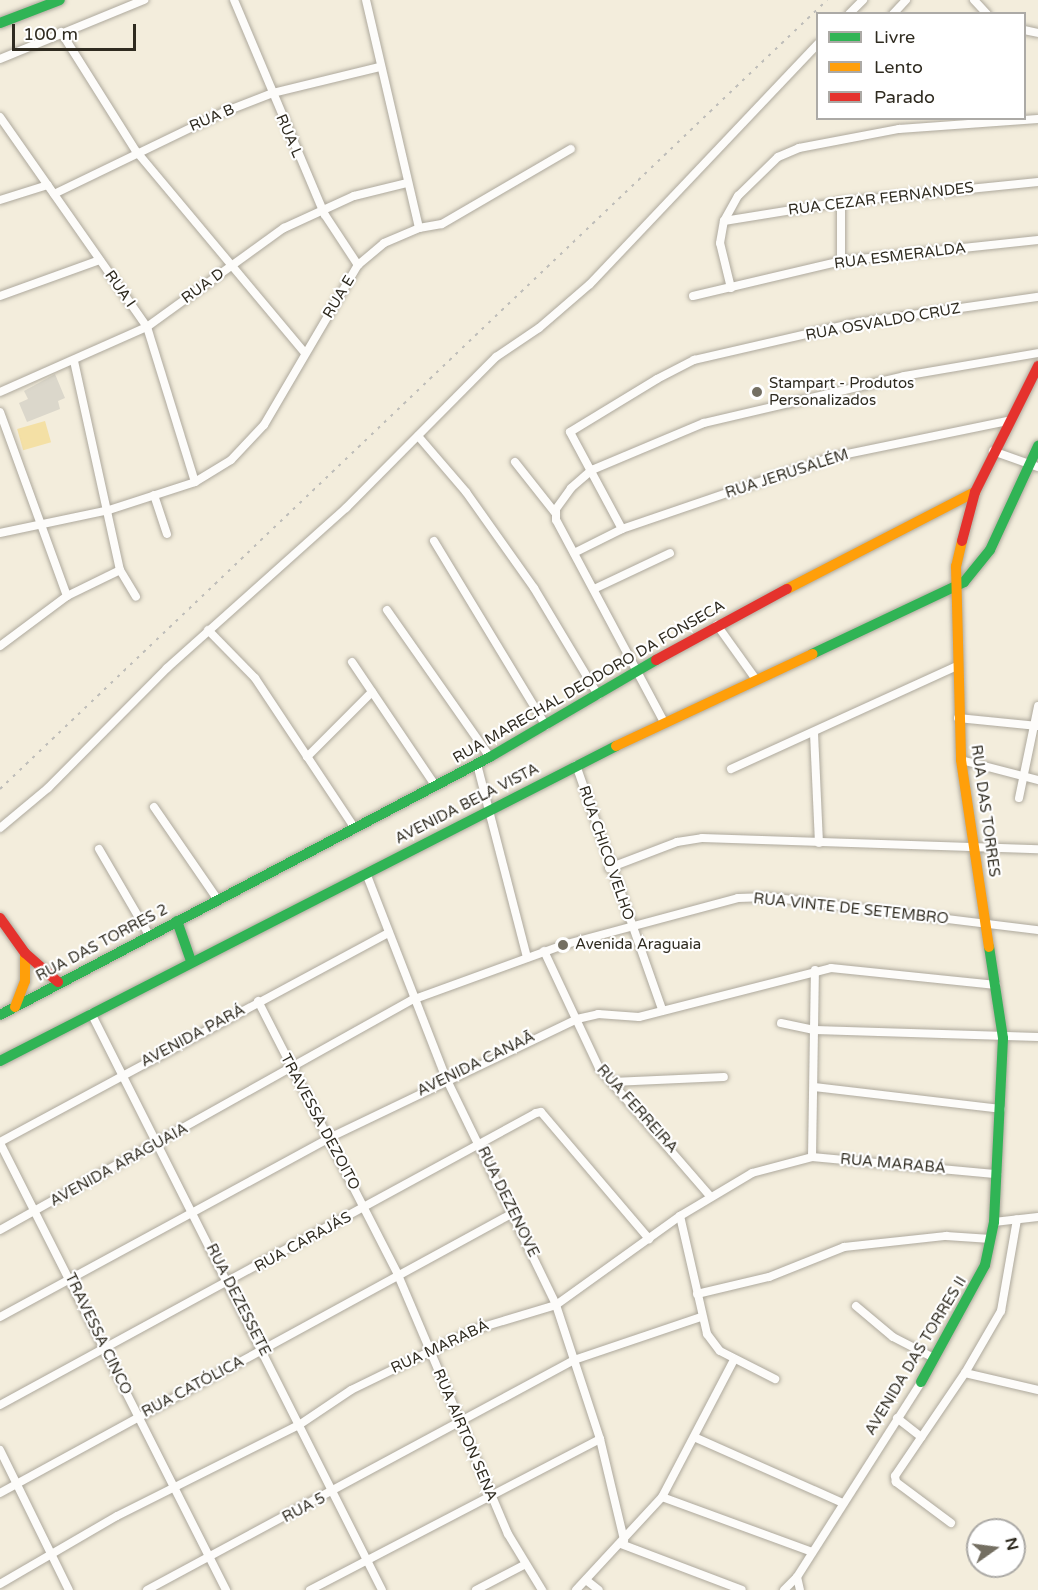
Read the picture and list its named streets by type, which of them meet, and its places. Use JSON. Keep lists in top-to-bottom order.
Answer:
{
  "streets": {
    "main road": [
      "RUA MARECHAL DEODORO DA FONSECA",
      "AVENIDA BELA VISTA",
      "RUA DAS TORRES",
      "RUA DAS TORRES 2",
      "AVENIDA DAS TORRES II"
    ],
    "street": [
      "RUA B",
      "RUA L",
      "RUA CEZAR FERNANDES",
      "RUA ESMERALDA",
      "RUA D",
      "RUA I",
      "RUA E",
      "RUA OSVALDO CRUZ",
      "RUA JERUSALÉM",
      "RUA CHICO VELHO",
      "RUA VINTE DE SETEMBRO",
      "AVENIDA PARÁ",
      "AVENIDA CANAÃ",
      "RUA FERREIRA",
      "TRAVESSA DEZOITO",
      "RUA MARABÁ",
      "AVENIDA ARAGUAIA",
      "RUA DEZENOVE",
      "RUA CARAJÁS",
      "RUA DEZESSETE",
      "TRAVESSA CINCO",
      "RUA CATÓLICA",
      "RUA AIRTON SENA",
      "RUA 5"
    ]
  },
  "crossings": [
    ["RUA B", "RUA L"],
    ["RUA B", "RUA I"],
    ["RUA L", "RUA D"],
    ["RUA L", "RUA E"],
    ["RUA D", "RUA I"],
    ["RUA I", "RUA E"],
    ["RUA JERUSALÉM", "RUA DAS TORRES"],
    ["RUA MARECHAL DEODORO DA FONSECA", "RUA DAS TORRES"],
    ["RUA MARECHAL DEODORO DA FONSECA", "RUA DAS TORRES 2"],
    ["AVENIDA BELA VISTA", "RUA DAS TORRES"],
    ["AVENIDA BELA VISTA", "RUA CHICO VELHO"],
    ["AVENIDA BELA VISTA", "RUA DEZENOVE"],
    ["AVENIDA BELA VISTA", "RUA DEZESSETE"],
    ["RUA DAS TORRES", "RUA VINTE DE SETEMBRO"],
    ["RUA DAS TORRES", "AVENIDA CANAÃ"],
    ["RUA DAS TORRES", "AVENIDA DAS TORRES II"],
    ["RUA CHICO VELHO", "RUA VINTE DE SETEMBRO"],
    ["RUA CHICO VELHO", "AVENIDA CANAÃ"],
    ["RUA CHICO VELHO", "AVENIDA ARAGUAIA"],
    ["RUA VINTE DE SETEMBRO", "AVENIDA ARAGUAIA"],
    ["AVENIDA PARÁ", "TRAVESSA DEZOITO"],
    ["AVENIDA PARÁ", "RUA DEZENOVE"],
    ["AVENIDA PARÁ", "RUA DEZESSETE"],
    ["AVENIDA PARÁ", "TRAVESSA CINCO"],
    ["AVENIDA CANAÃ", "RUA FERREIRA"],
    ["AVENIDA CANAÃ", "TRAVESSA DEZOITO"],
    ["AVENIDA CANAÃ", "RUA DEZENOVE"],
    ["AVENIDA CANAÃ", "RUA DEZESSETE"],
    ["AVENIDA CANAÃ", "TRAVESSA CINCO"],
    ["RUA FERREIRA", "RUA MARABÁ"],
    ["RUA FERREIRA", "AVENIDA ARAGUAIA"],
    ["TRAVESSA DEZOITO", "AVENIDA ARAGUAIA"],
    ["TRAVESSA DEZOITO", "RUA CARAJÁS"],
    ["TRAVESSA DEZOITO", "RUA CATÓLICA"],
    ["TRAVESSA DEZOITO", "RUA AIRTON SENA"],
    ["RUA MARABÁ", "RUA DEZENOVE"],
    ["RUA MARABÁ", "RUA CARAJÁS"],
    ["RUA MARABÁ", "RUA DEZESSETE"],
    ["RUA MARABÁ", "TRAVESSA CINCO"],
    ["RUA MARABÁ", "AVENIDA DAS TORRES II"],
    ["RUA MARABÁ", "RUA AIRTON SENA"],
    ["AVENIDA ARAGUAIA", "RUA DEZENOVE"],
    ["AVENIDA ARAGUAIA", "RUA DEZESSETE"],
    ["AVENIDA ARAGUAIA", "TRAVESSA CINCO"],
    ["RUA DEZENOVE", "RUA CARAJÁS"],
    ["RUA DEZENOVE", "RUA CATÓLICA"],
    ["RUA DEZENOVE", "RUA 5"],
    ["RUA CARAJÁS", "RUA DEZESSETE"],
    ["RUA CARAJÁS", "TRAVESSA CINCO"],
    ["RUA DEZESSETE", "RUA CATÓLICA"],
    ["RUA DEZESSETE", "RUA 5"],
    ["TRAVESSA CINCO", "RUA CATÓLICA"],
    ["TRAVESSA CINCO", "RUA 5"],
    ["RUA CATÓLICA", "RUA AIRTON SENA"],
    ["RUA AIRTON SENA", "RUA 5"]
  ],
  "places": ["Stampart - Produtos Personalizados", "Avenida Araguaia"],
  "legend": ["Livre", "Lento", "Parado"],
  "scale_bar": "100 m",
  "north": "right"
}
